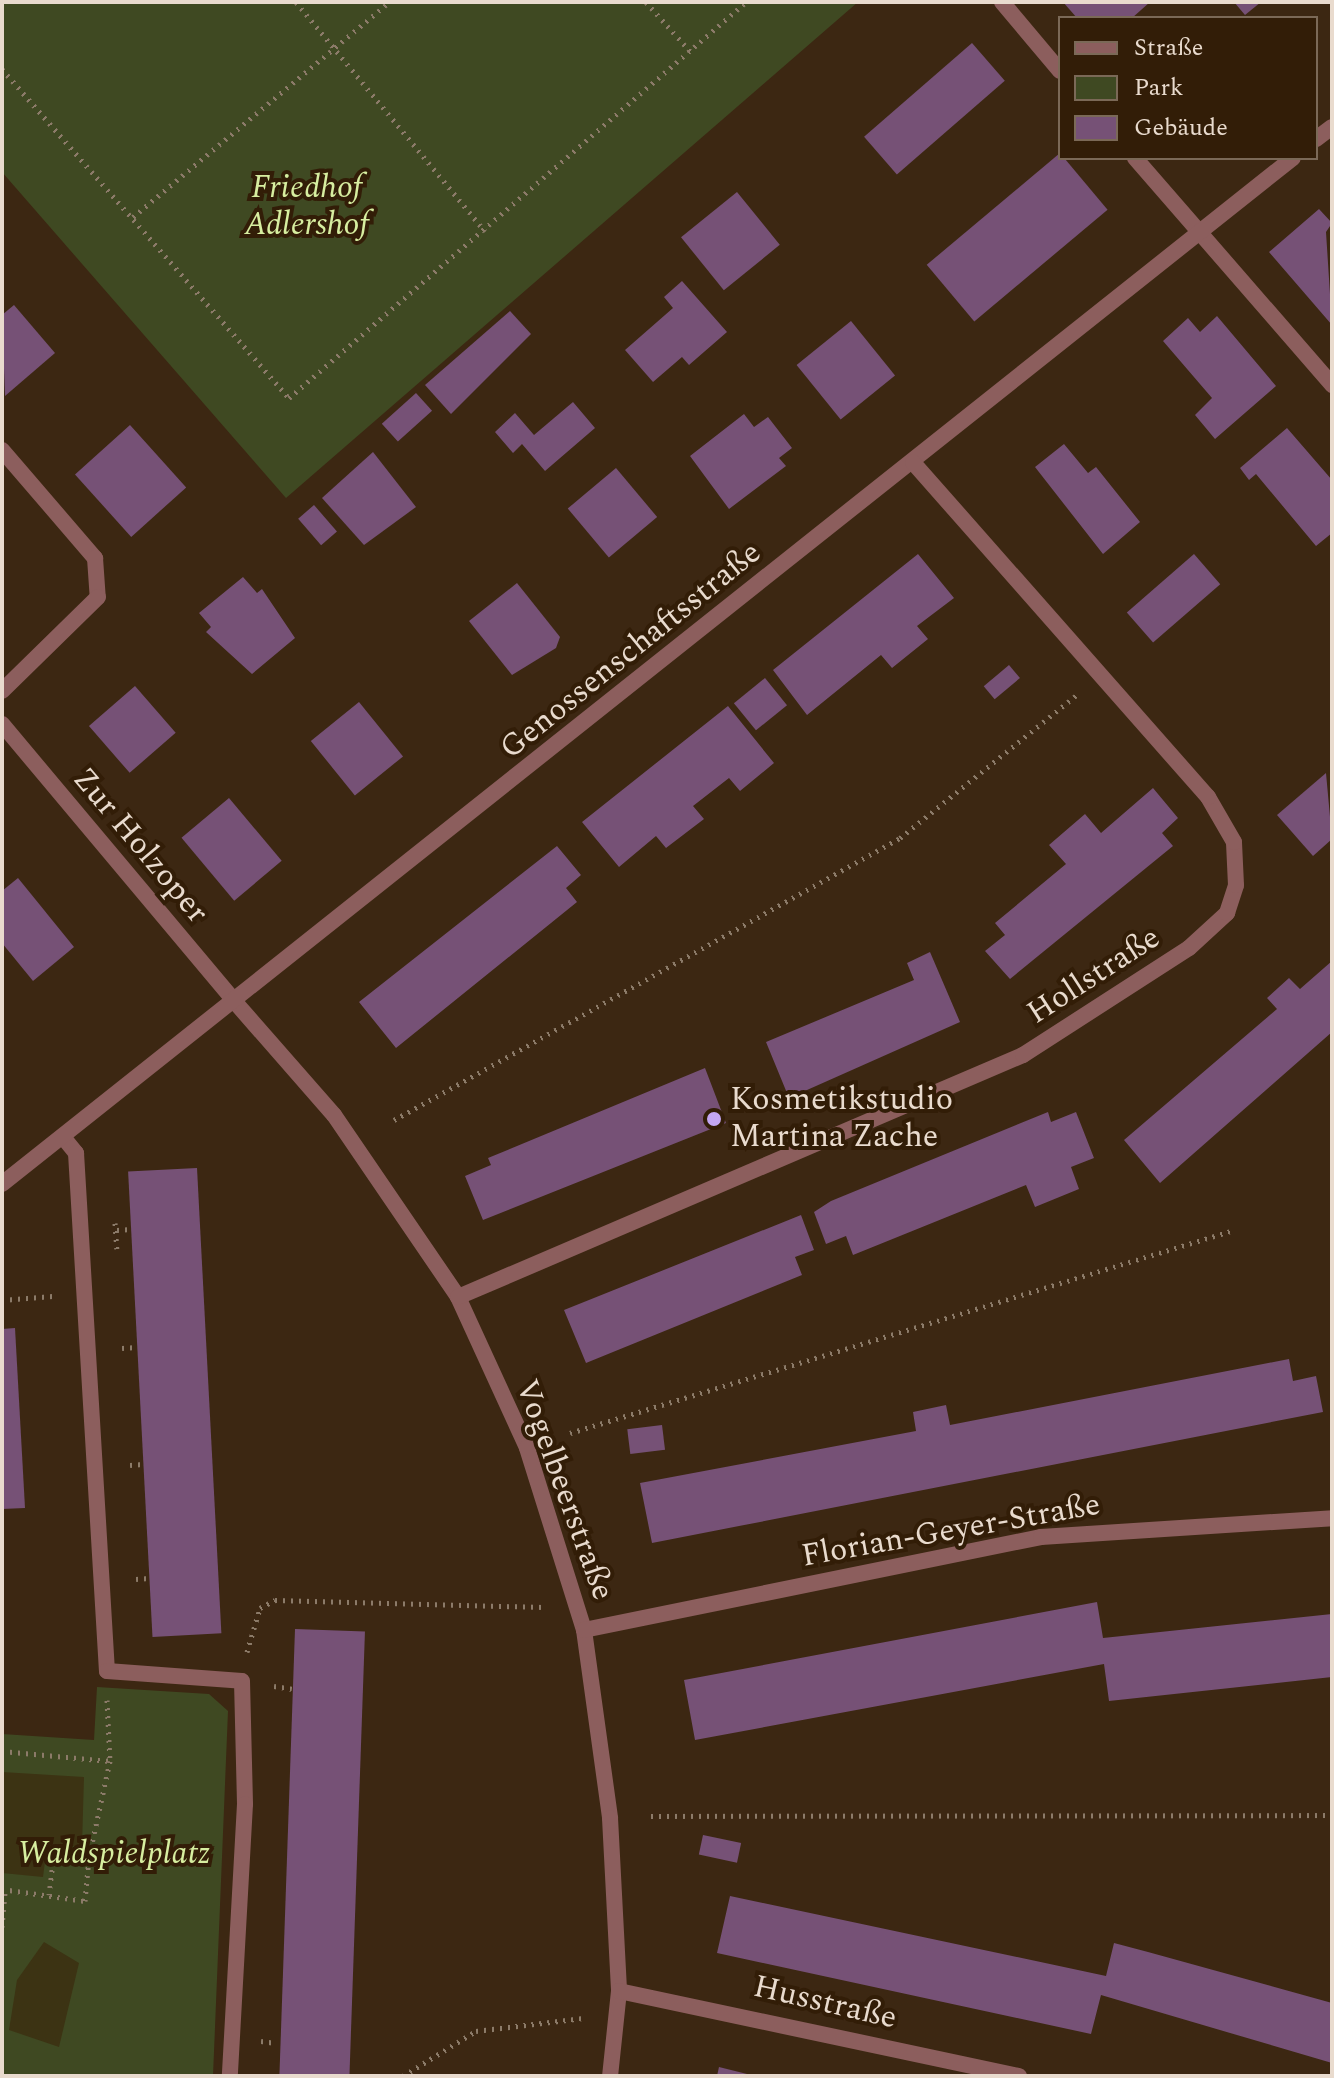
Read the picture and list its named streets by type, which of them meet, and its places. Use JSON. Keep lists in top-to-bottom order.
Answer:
{
  "streets": {
    "street": [
      "Genossenschaftsstraße",
      "Zur Holzoper",
      "Hollstraße",
      "Vogelbeerstraße",
      "Florian-Geyer-Straße",
      "Husstraße"
    ]
  },
  "crossings": [
    ["Genossenschaftsstraße", "Zur Holzoper"],
    ["Genossenschaftsstraße", "Hollstraße"],
    ["Genossenschaftsstraße", "Vogelbeerstraße"],
    ["Zur Holzoper", "Vogelbeerstraße"],
    ["Hollstraße", "Vogelbeerstraße"],
    ["Vogelbeerstraße", "Florian-Geyer-Straße"],
    ["Vogelbeerstraße", "Husstraße"]
  ],
  "parks": ["Friedhof Adlershof", "Waldspielplatz"],
  "places": ["Kosmetikstudio Martina Zache"],
  "legend": ["Straße", "Park", "Gebäude"]
}
